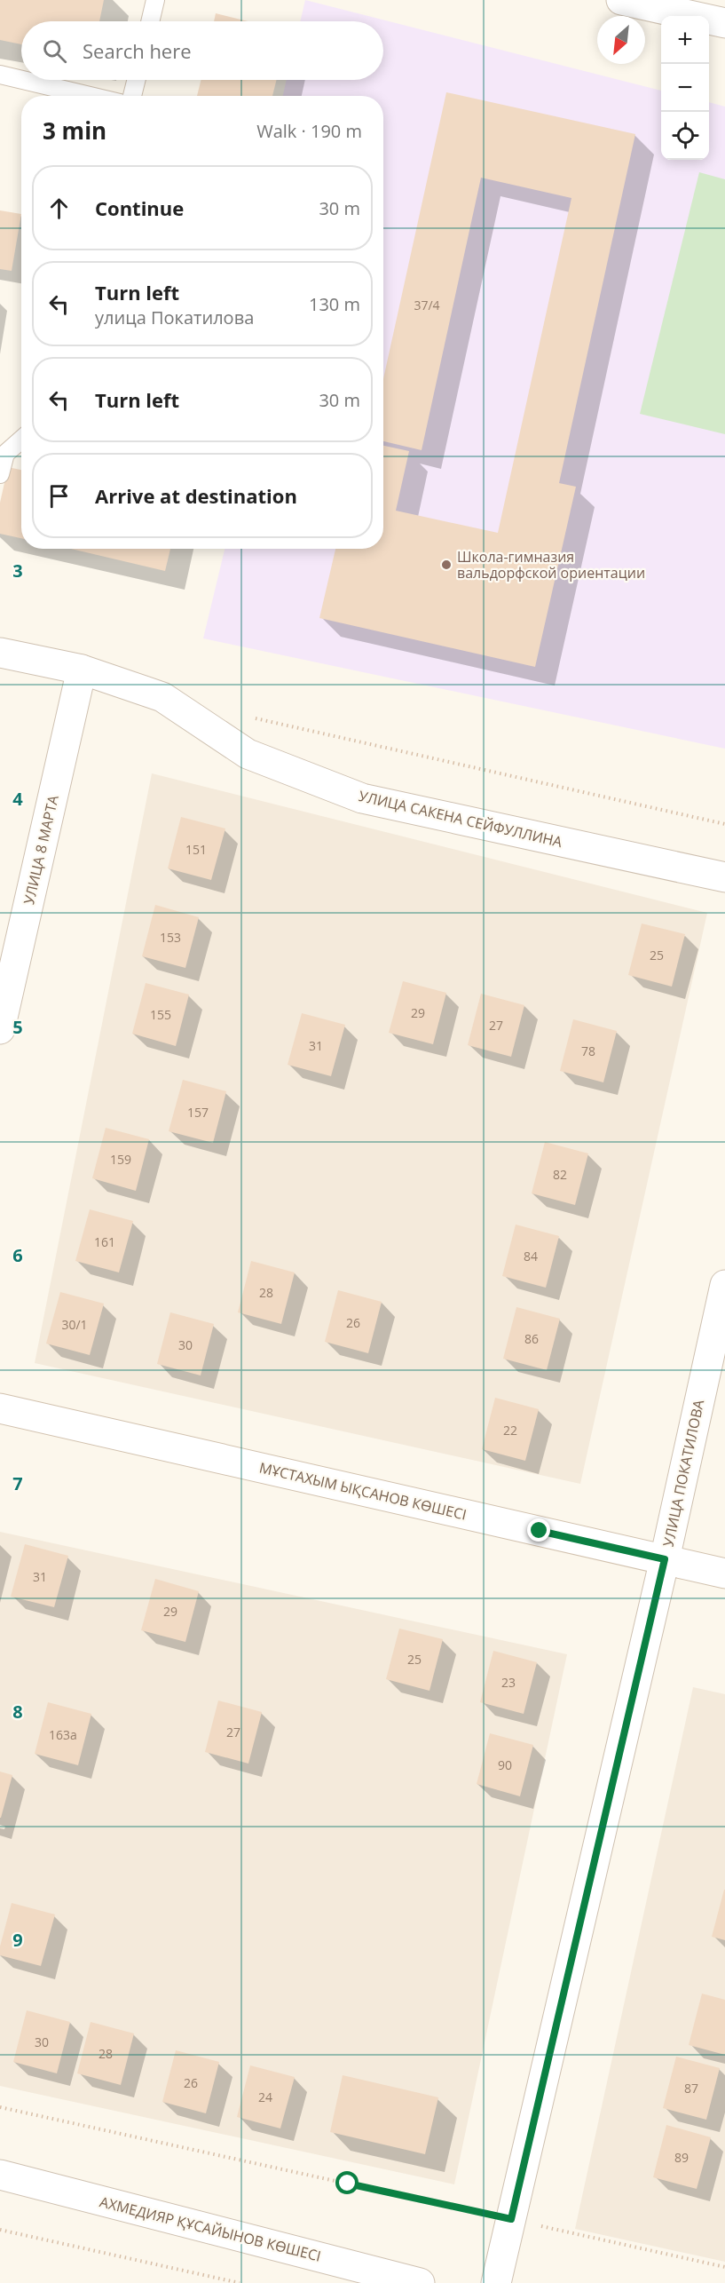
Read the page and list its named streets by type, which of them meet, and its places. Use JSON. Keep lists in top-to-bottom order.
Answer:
{
  "streets": {
    "street": [
      "УЛИЦА САКЕНА СЕЙФУЛЛИНА",
      "УЛИЦА 8 МАРТА",
      "УЛИЦА ПОКАТИЛОВА",
      "МҰСТАХЫМ ЫҚСАНОВ КӨШЕСІ",
      "АХМЕДИЯР ҚҰСАЙЫНОВ КӨШЕСІ"
    ]
  },
  "crossings": [
    ["УЛИЦА САКЕНА СЕЙФУЛЛИНА", "УЛИЦА 8 МАРТА"],
    ["УЛИЦА ПОКАТИЛОВА", "МҰСТАХЫМ ЫҚСАНОВ КӨШЕСІ"]
  ],
  "places": ["Школа-гимназия вальдорфской ориентации"],
  "house_numbers": [
    "37/4",
    "151",
    "153",
    "25",
    "29",
    "155",
    "27",
    "31",
    "78",
    "157",
    "159",
    "82",
    "161",
    "84",
    "28",
    "26",
    "30/1",
    "86",
    "30",
    "22",
    "31",
    "29",
    "25",
    "23",
    "27",
    "163а",
    "90",
    "30",
    "28",
    "26",
    "87",
    "24",
    "89"
  ],
  "north": "bottom left",
  "page": {
    "map_buttons": ["+", "−"],
    "search": "Search here",
    "heading": ["3 min", "Walk · 190 m"],
    "list": [
      ["Continue", "30 m"],
      ["Turn left", "улица Покатилова", "130 m"],
      ["Turn left", "30 m"],
      "Arrive at destination"
    ]
  },
  "grid": {
    "rows": [
      "3",
      "4",
      "5",
      "6",
      "7",
      "8",
      "9"
    ]
  }
}
